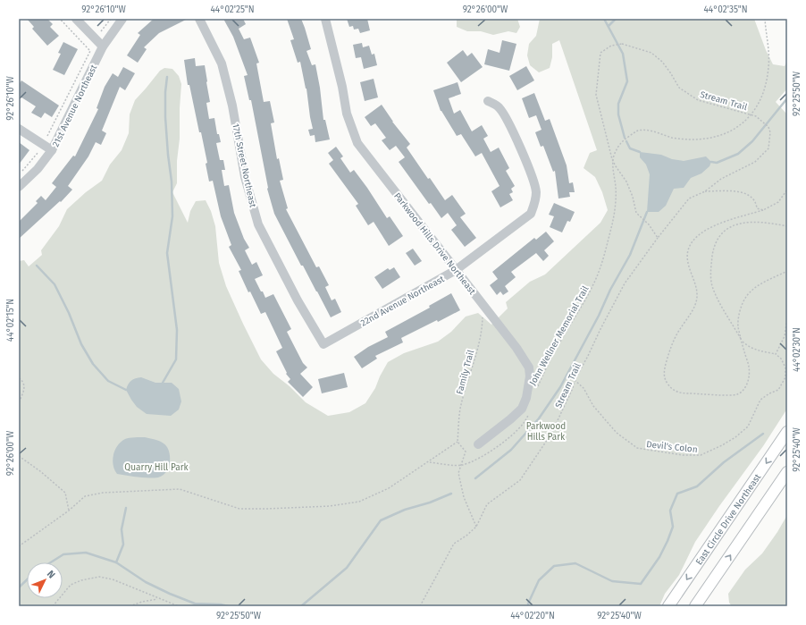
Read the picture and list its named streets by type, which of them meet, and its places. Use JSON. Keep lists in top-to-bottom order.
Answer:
{
  "streets": {
    "main road": ["East Circle Drive Northeast"],
    "street": [
      "21st Avenue Northeast",
      "17th Street Northeast",
      "Parkwood Hills Drive Northeast",
      "22nd Avenue Northeast"
    ],
    "path": [
      "Stream Trail",
      "John Wellner Memorial Trail",
      "Family Trail",
      "Devil's Colon"
    ]
  },
  "crossings": [
    ["Stream Trail", "John Wellner Memorial Trail"],
    ["Stream Trail", "Devil's Colon"],
    ["17th Street Northeast", "22nd Avenue Northeast"],
    ["Parkwood Hills Drive Northeast", "22nd Avenue Northeast"],
    ["Parkwood Hills Drive Northeast", "Family Trail"]
  ],
  "parks": ["Parkwood Hills Park", "Quarry Hill Park"],
  "north": "top right",
  "coordinates": [
    "92°26'10\"W",
    "44°02'25\"N",
    "92°26'00\"W",
    "44°02'35\"N",
    "92°25'50\"W",
    "44°02'15\"N",
    "44°02'30\"N",
    "92°25'40\"W",
    "44°02'20\"N"
  ]
}
